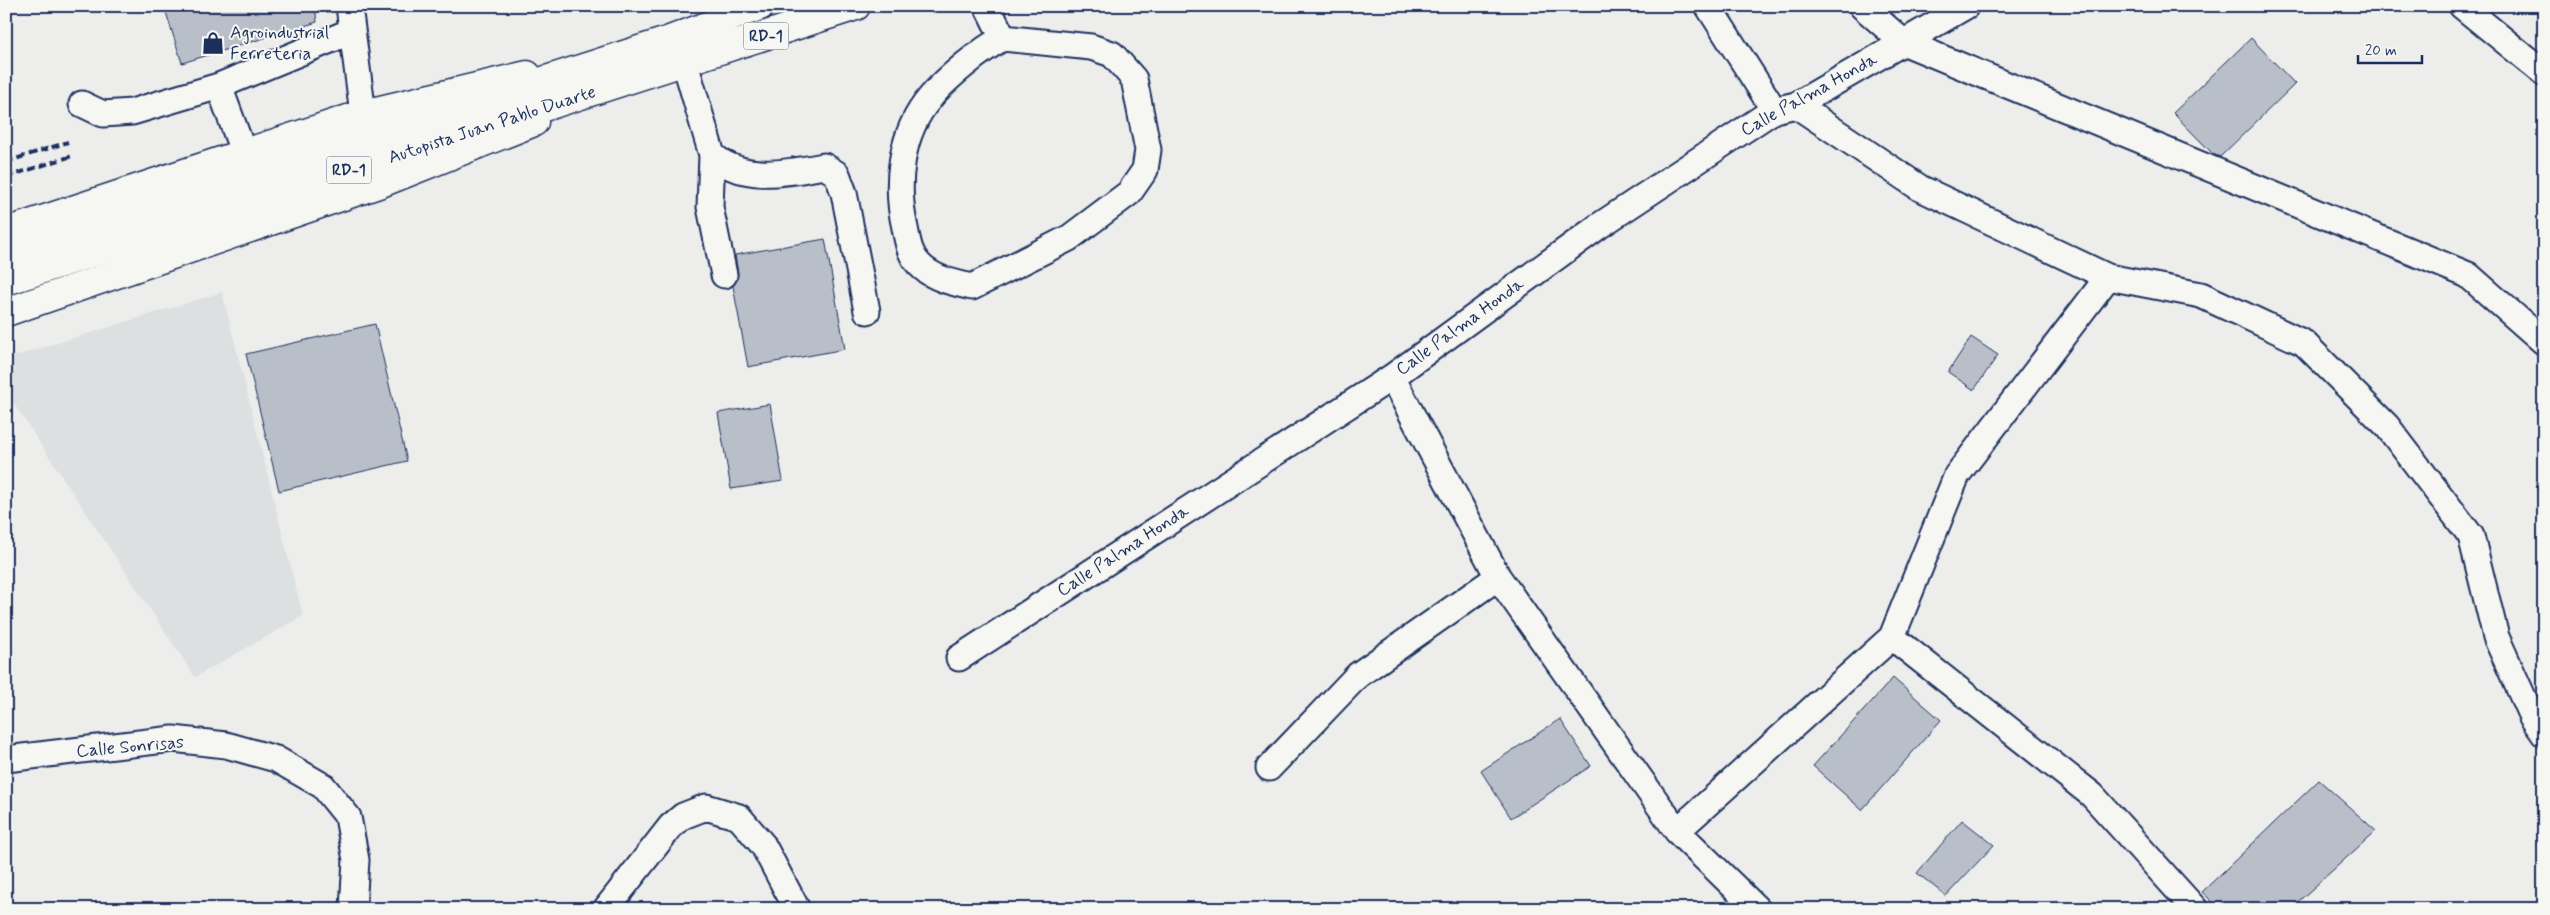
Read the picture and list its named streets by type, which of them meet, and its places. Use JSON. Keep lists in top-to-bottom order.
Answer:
{
  "streets": {
    "main road": ["RD-1", "Autopista Juan Pablo Duarte"],
    "street": ["Calle Palma Honda", "Calle Sonrisas"]
  },
  "crossings": [
    ["RD-1", "Autopista Juan Pablo Duarte"]
  ],
  "places": {
    "shop": ["Agroindustrial Ferreteria"]
  },
  "scale_bar": "20 m"
}
